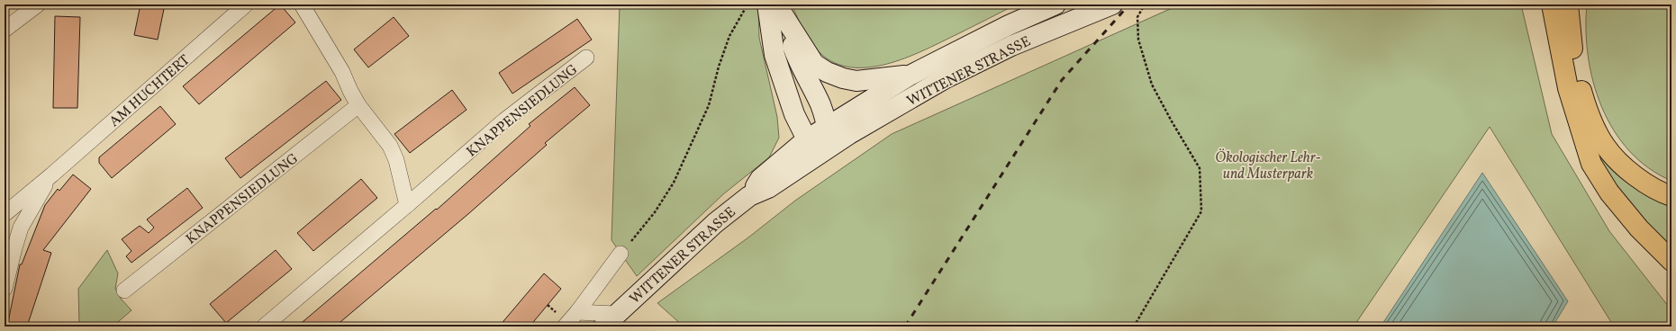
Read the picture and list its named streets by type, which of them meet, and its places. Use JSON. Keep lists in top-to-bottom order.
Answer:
{
  "streets": {
    "main road": ["WITTENER STRASSE"],
    "street": ["AM HUCHTERT", "KNAPPENSIEDLUNG"]
  },
  "parks": ["Ökologischer Lehr- und Musterpark"]
}
